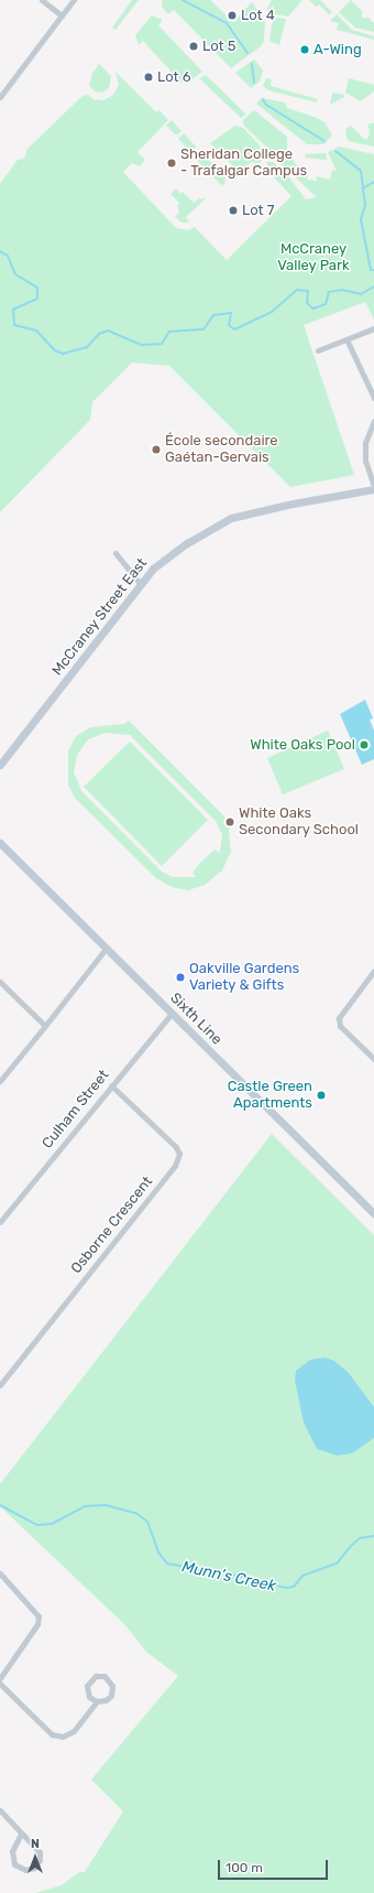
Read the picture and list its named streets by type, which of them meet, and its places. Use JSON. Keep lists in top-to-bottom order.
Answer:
{
  "streets": {
    "street": [
      "McCraney Street East",
      "Sixth Line",
      "Culham Street",
      "Osborne Crescent"
    ]
  },
  "crossings": [
    ["Sixth Line", "Culham Street"],
    ["Culham Street", "Osborne Crescent"]
  ],
  "water": ["Munn's Creek"],
  "parks": ["McCraney Valley Park"],
  "places": [
    "Lot 4",
    "Lot 5",
    "A-Wing",
    "Lot 6",
    "Sheridan College - Trafalgar Campus",
    "Lot 7",
    "École secondaire Gaétan-Gervais",
    "White Oaks Pool",
    "White Oaks Secondary School",
    "Oakville Gardens Variety & Gifts",
    "Castle Green Apartments"
  ],
  "scale_bar": "100 m",
  "north": "top"
}
